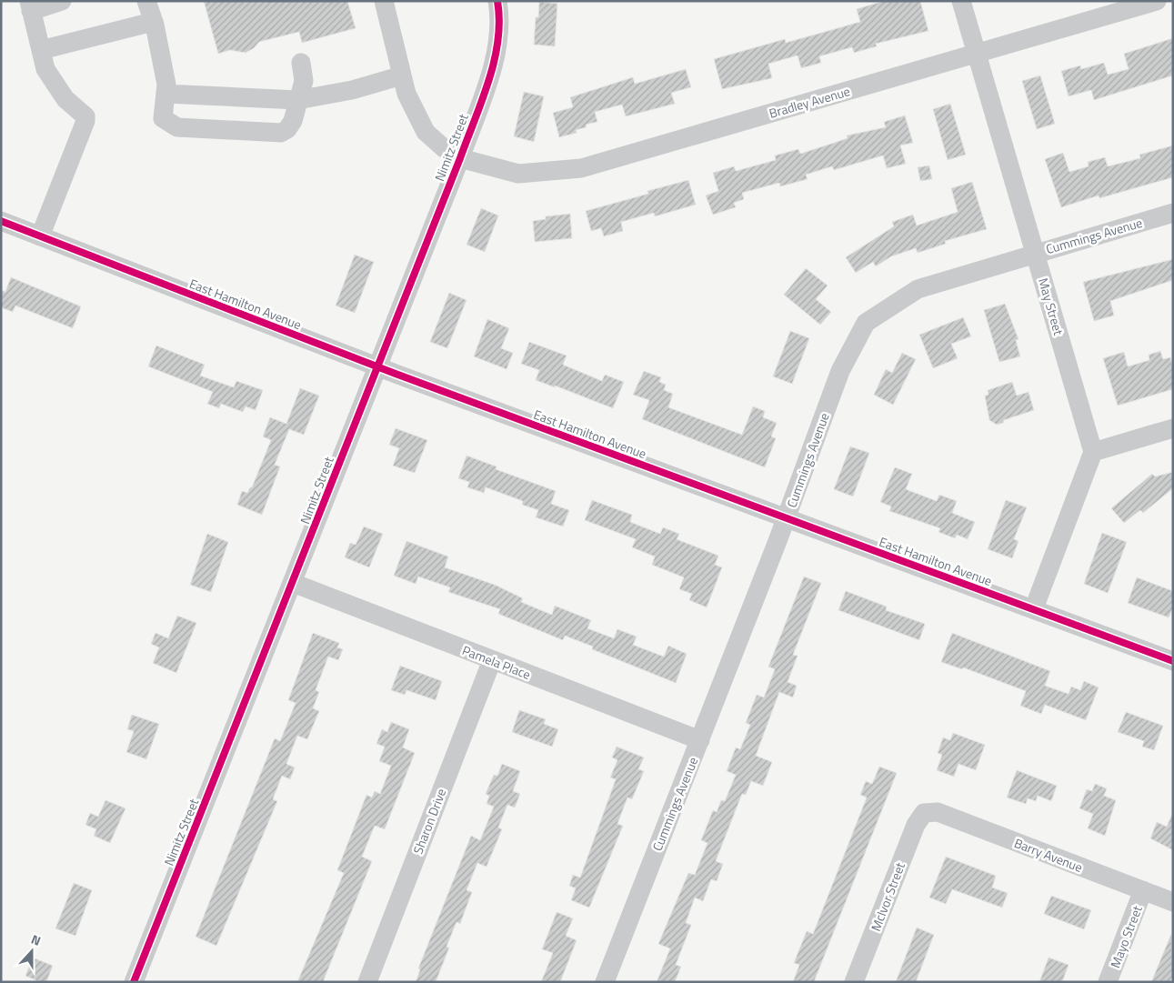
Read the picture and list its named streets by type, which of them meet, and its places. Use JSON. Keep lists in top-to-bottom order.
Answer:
{
  "streets": {
    "street": [
      "Bradley Avenue",
      "Nimitz Street",
      "Cummings Avenue",
      "East Hamilton Avenue",
      "May Street",
      "Pamela Place",
      "Sharon Drive",
      "Barry Avenue",
      "McIvor Street",
      "Mayo Street"
    ]
  },
  "crossings": [
    ["Bradley Avenue", "Nimitz Street"],
    ["Bradley Avenue", "May Street"],
    ["Nimitz Street", "East Hamilton Avenue"],
    ["Nimitz Street", "Pamela Place"],
    ["Cummings Avenue", "East Hamilton Avenue"],
    ["Cummings Avenue", "May Street"],
    ["Cummings Avenue", "Pamela Place"],
    ["Pamela Place", "Sharon Drive"],
    ["Barry Avenue", "McIvor Street"],
    ["Barry Avenue", "Mayo Street"]
  ],
  "north": "top"
}
